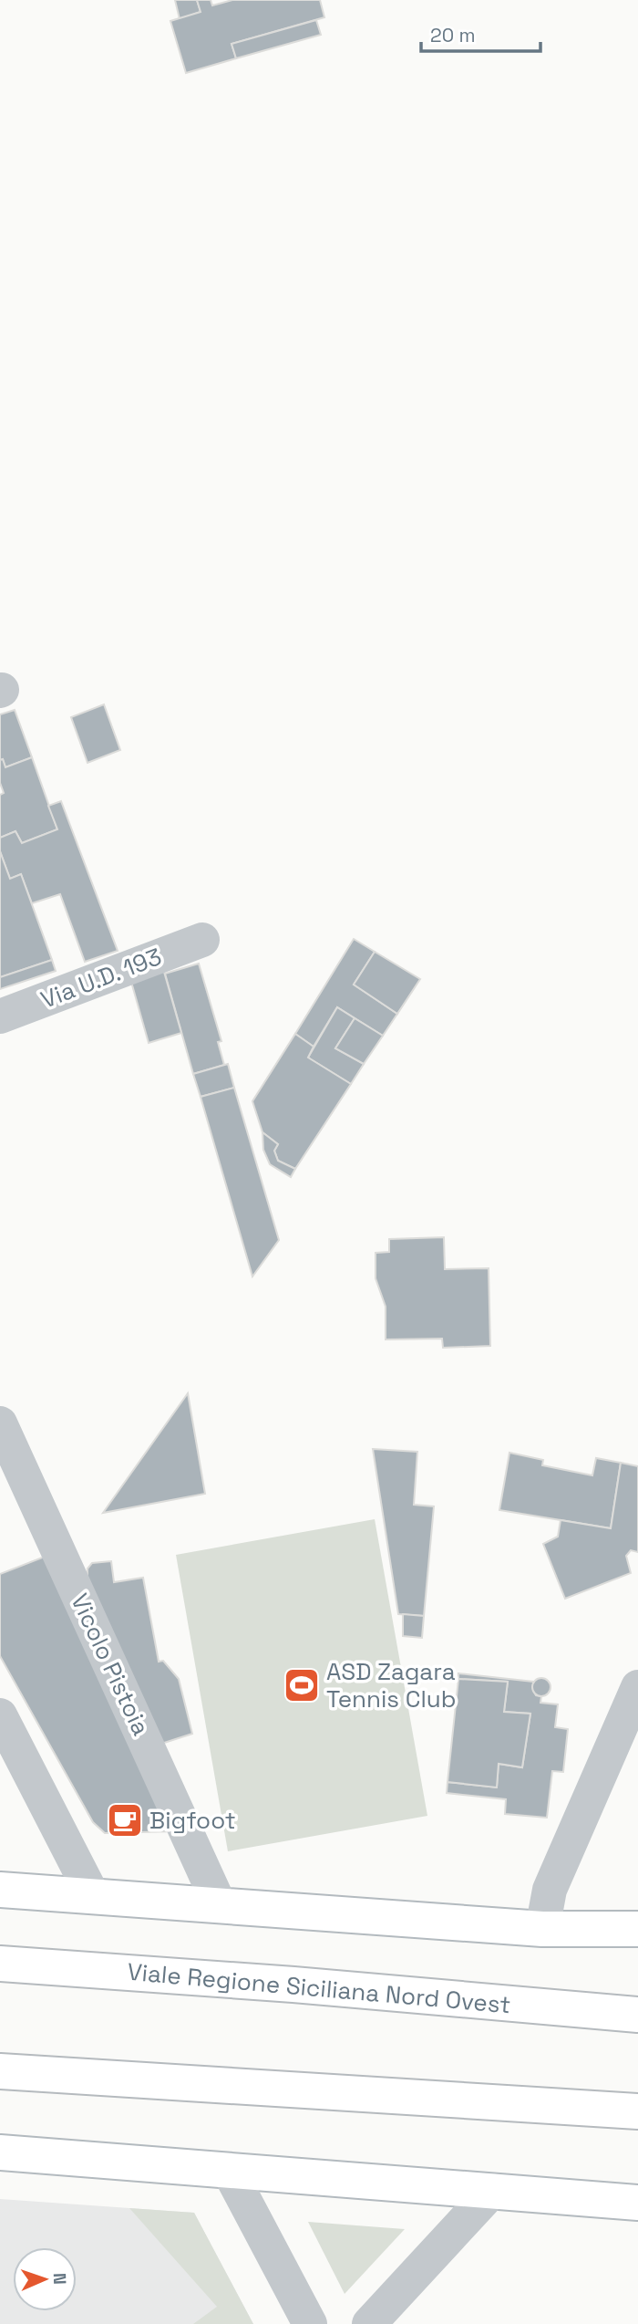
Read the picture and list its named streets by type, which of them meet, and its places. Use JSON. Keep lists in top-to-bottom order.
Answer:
{
  "streets": {
    "street": ["Via U.D. 193", "Vicolo Pistoia", "Viale Regione Siciliana Nord Ovest"]
  },
  "places": {
    "sports": ["ASD Zagara Tennis Club"],
    "cafe": ["Bigfoot"]
  },
  "scale_bar": "20 m",
  "north": "right"
}
